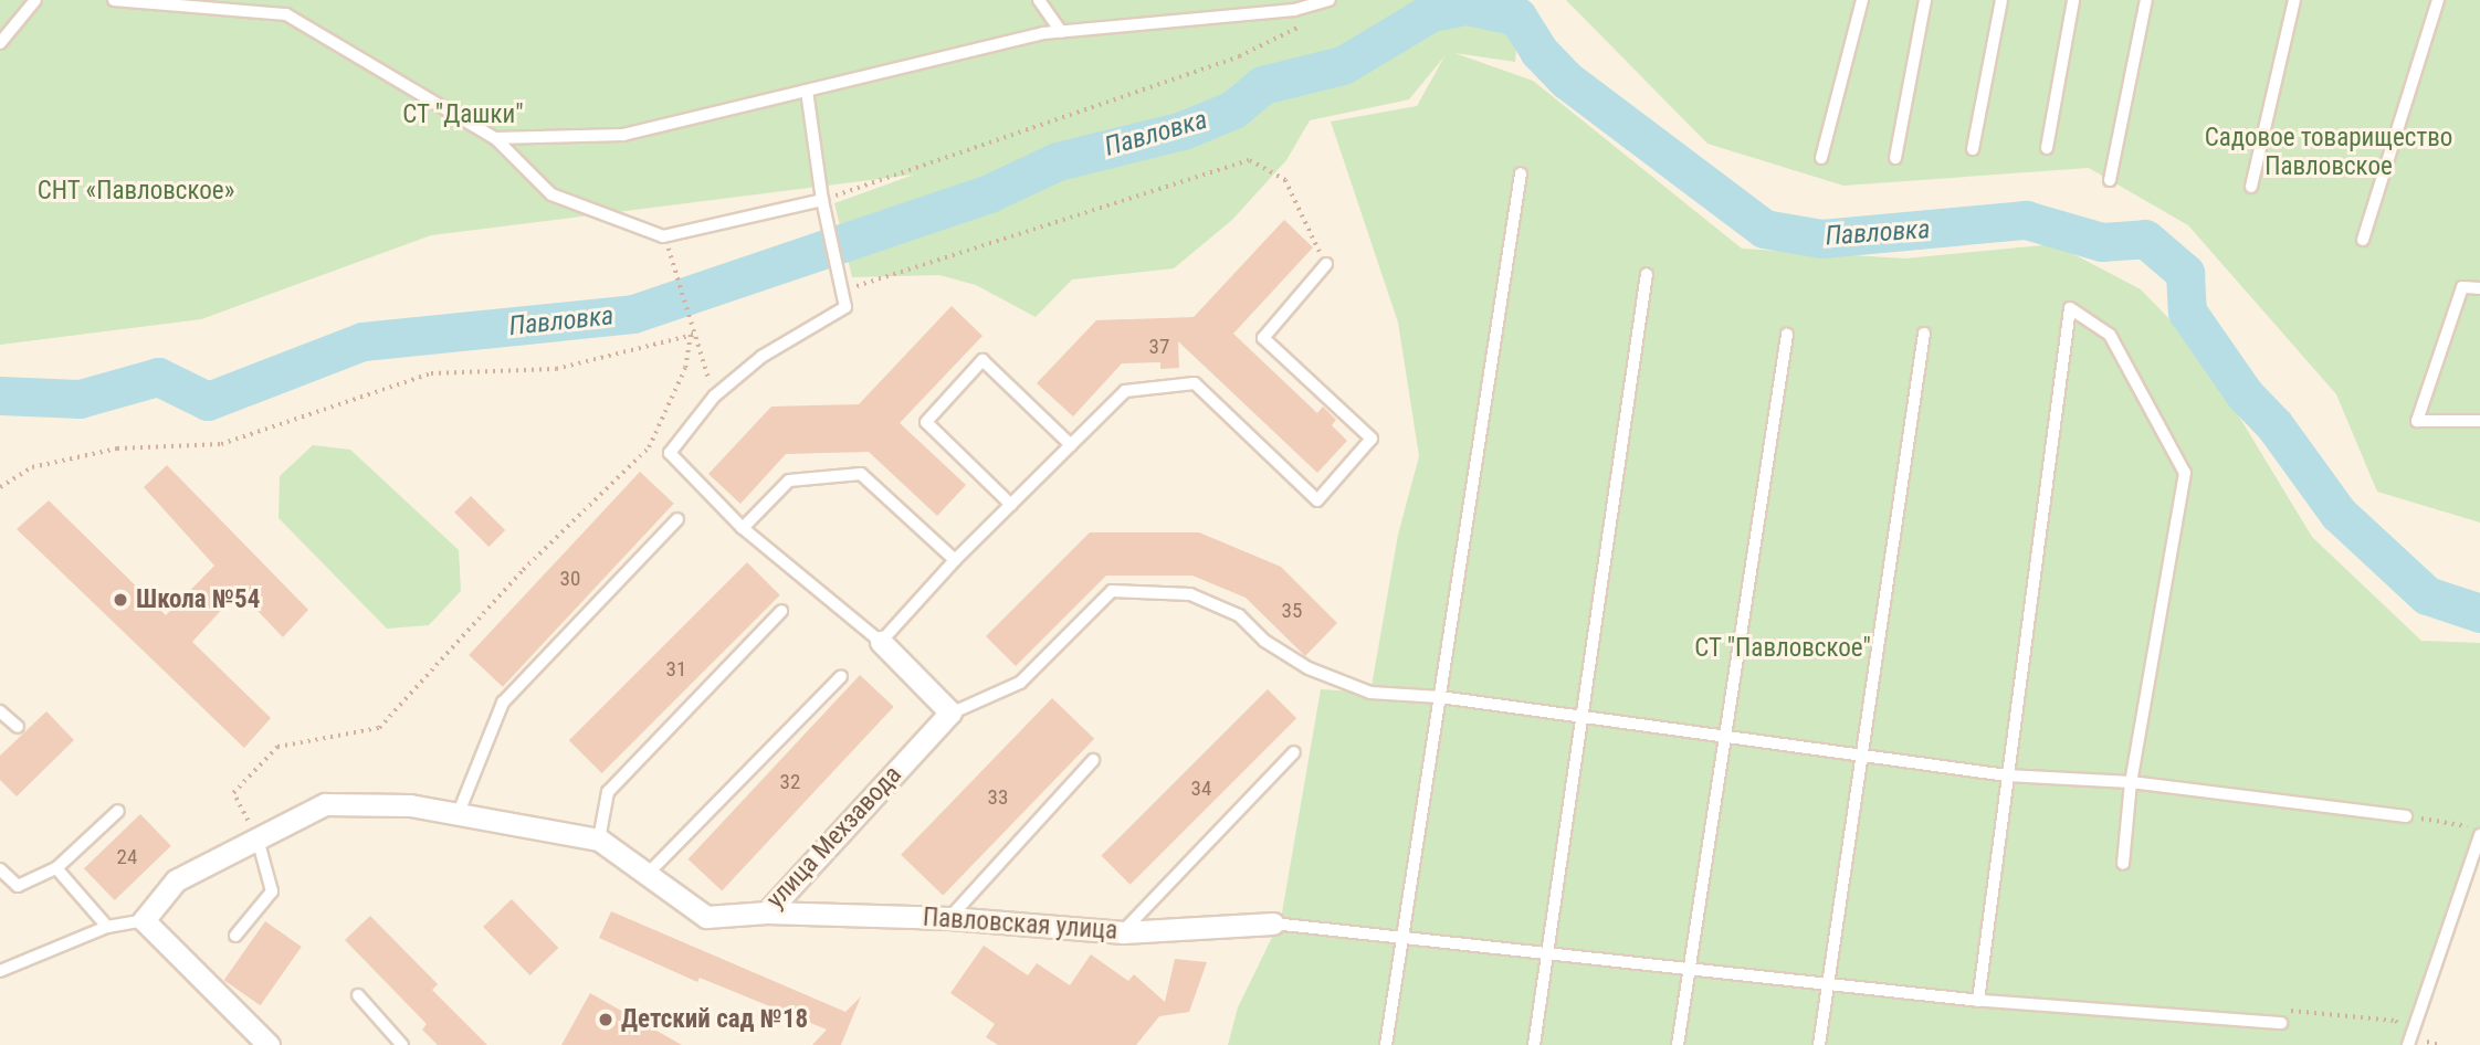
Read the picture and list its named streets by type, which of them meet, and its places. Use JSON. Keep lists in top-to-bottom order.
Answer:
{
  "streets": {
    "street": ["улица Мехзавода", "Павловская улица"]
  },
  "crossings": [
    ["улица Мехзавода", "Павловская улица"]
  ],
  "water": ["Павловка"],
  "parks": [
    "СТ \"Дашки\"",
    "Садовое товарищество Павловское",
    "СНТ «Павловское»",
    "СТ \"Павловское\""
  ],
  "places": ["Школа №54", "Детский сад №18"],
  "house_numbers": [
    "37",
    "30",
    "35",
    "31",
    "32",
    "34",
    "33",
    "24"
  ]
}
